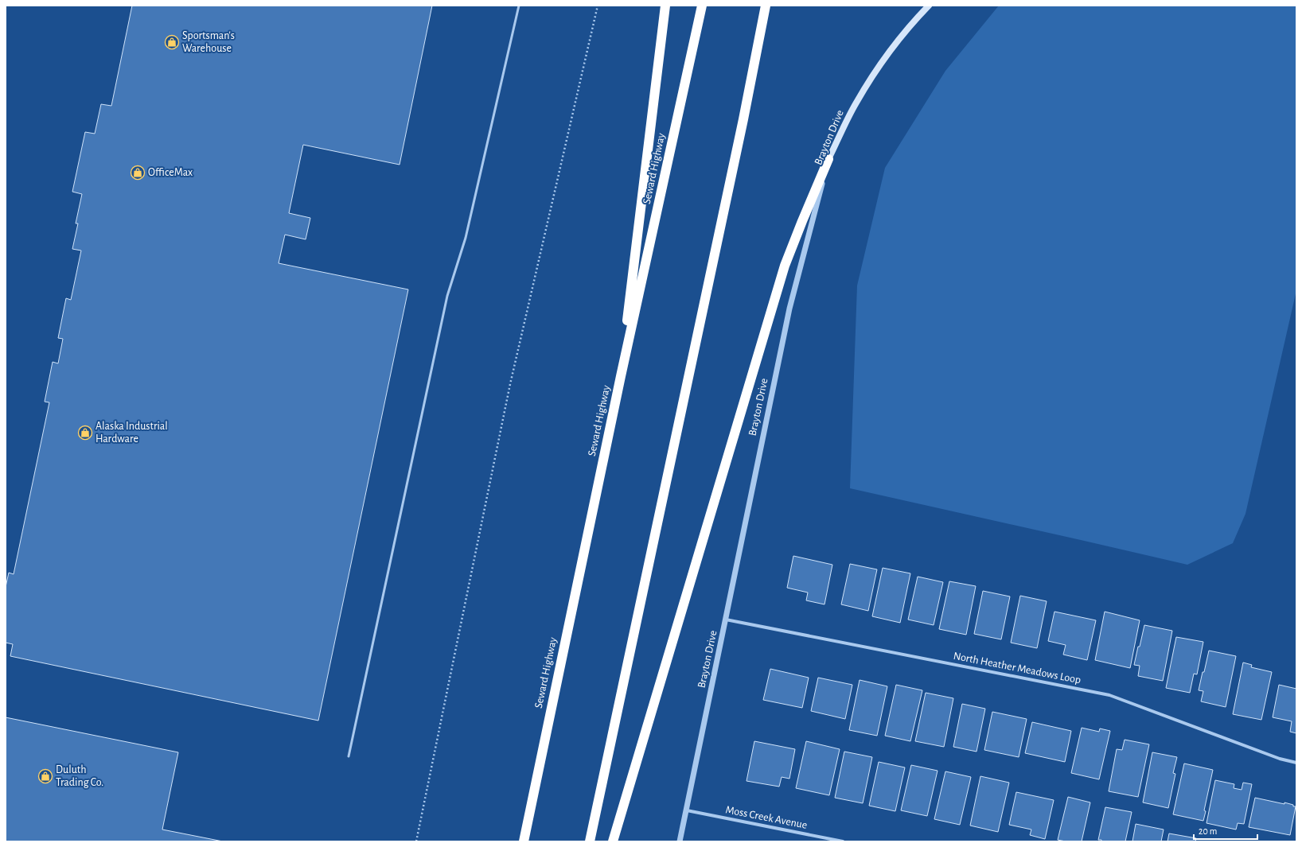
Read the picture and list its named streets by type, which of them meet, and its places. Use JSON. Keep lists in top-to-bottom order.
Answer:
{
  "streets": {
    "highway": ["Seward Highway"],
    "main road": ["Brayton Drive"],
    "street": ["North Heather Meadows Loop", "Moss Creek Avenue"]
  },
  "crossings": [
    ["Brayton Drive", "North Heather Meadows Loop"],
    ["Brayton Drive", "Moss Creek Avenue"]
  ],
  "places": {
    "shop": [
      "Sportsman's Warehouse",
      "OfficeMax",
      "Alaska Industrial Hardware",
      "Duluth Trading Co."
    ]
  },
  "scale_bar": "20 m"
}
